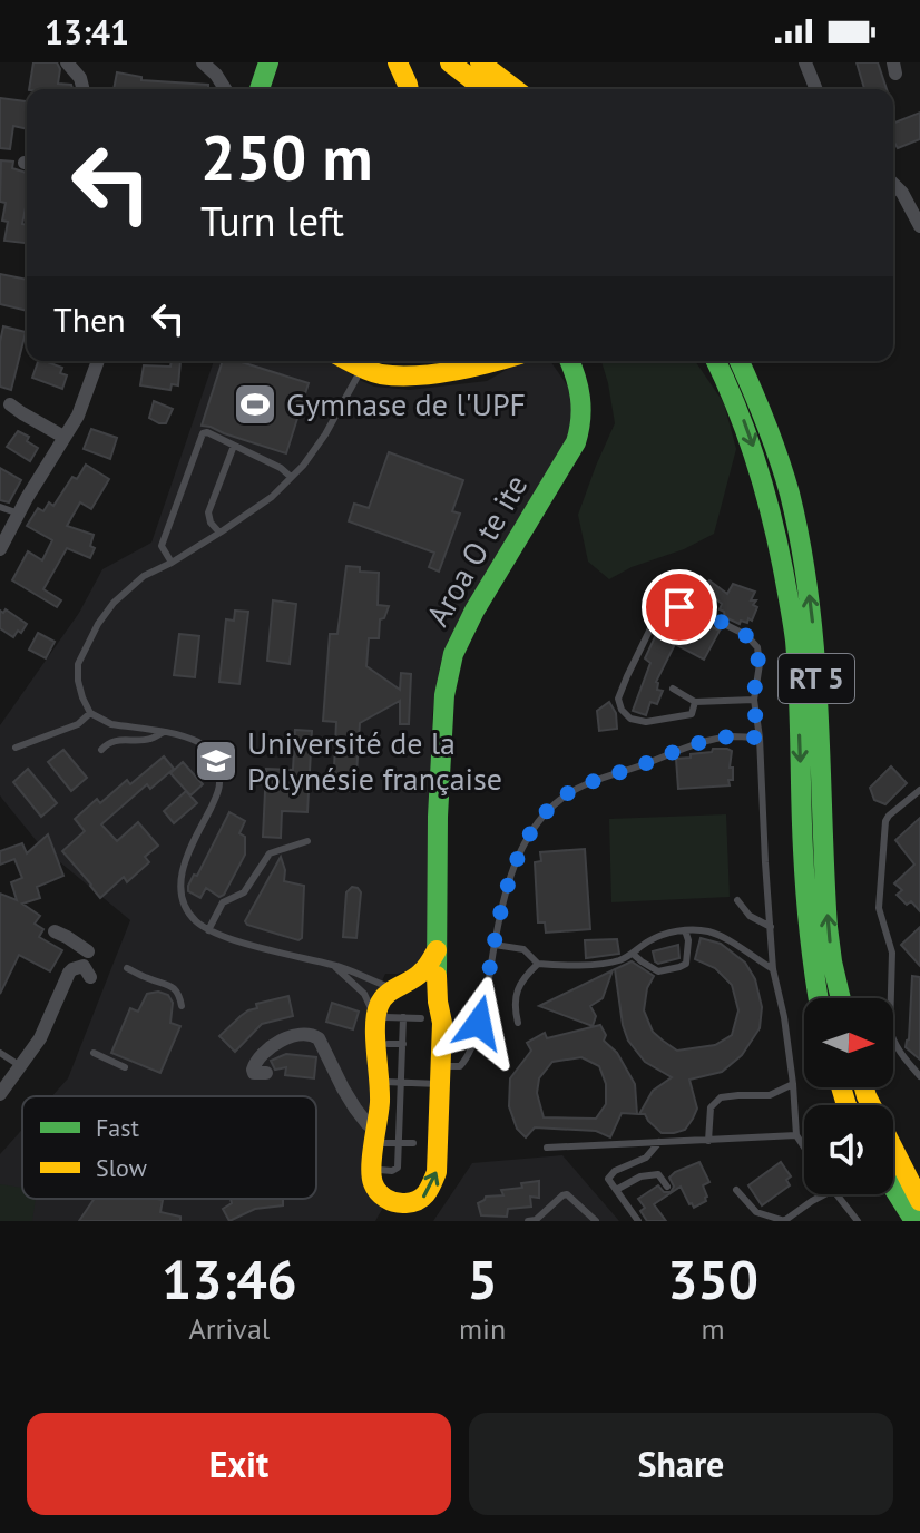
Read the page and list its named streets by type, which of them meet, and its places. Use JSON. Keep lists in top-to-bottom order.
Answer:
{
  "streets": {
    "main road": ["Aroa O te ite", "RT 5"]
  },
  "places": {
    "sports": ["Gymnase de l'UPF"],
    "school or university": ["Université de la Polynésie française"]
  },
  "legend": ["Fast", "Slow"],
  "north": "right",
  "page": {
    "status": "13:41",
    "turn": ["250 m", "Turn left"],
    "then": "Then",
    "eta": [
      "13:46",
      "Arrival",
      "5",
      "min",
      "350",
      "m"
    ],
    "buttons": ["Exit", "Share"]
  }
}
